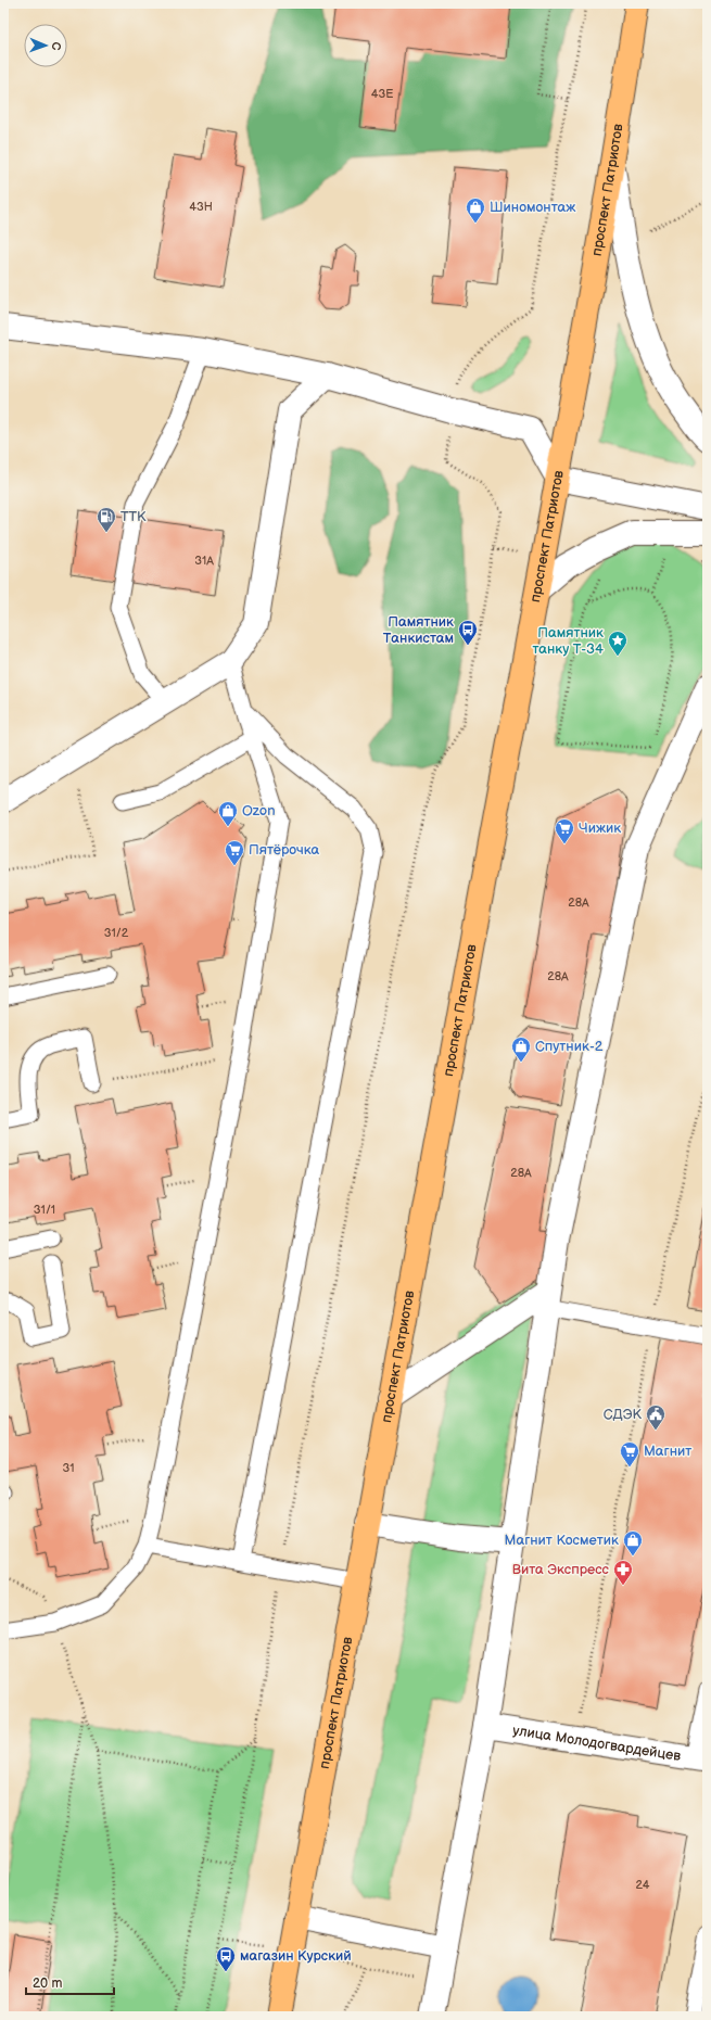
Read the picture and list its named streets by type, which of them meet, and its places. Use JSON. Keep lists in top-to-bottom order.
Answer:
{
  "streets": {
    "highway": ["проспект Патриотов"],
    "street": ["улица Молодогвардейцев"]
  },
  "places": {
    "shop": [
      "Шиномонтаж",
      "Ozon",
      "Спутник-2",
      "Магнит Косметик"
    ],
    "fuel station": ["ТТК"],
    "bus stop": ["Памятник Танкистам", "магазин Курский"],
    "place": ["Памятник танку Т-34"],
    "supermarket": ["Чижик", "Пятёрочка", "Магнит"],
    "public building": ["СДЭК"],
    "pharmacy": ["Вита Экспресс"]
  },
  "house_numbers": [
    "43Е",
    "43Н",
    "31А",
    "28А",
    "31/2",
    "28А",
    "28А",
    "31/1",
    "31",
    "24"
  ],
  "scale_bar": "20 m",
  "north": "right"
}
